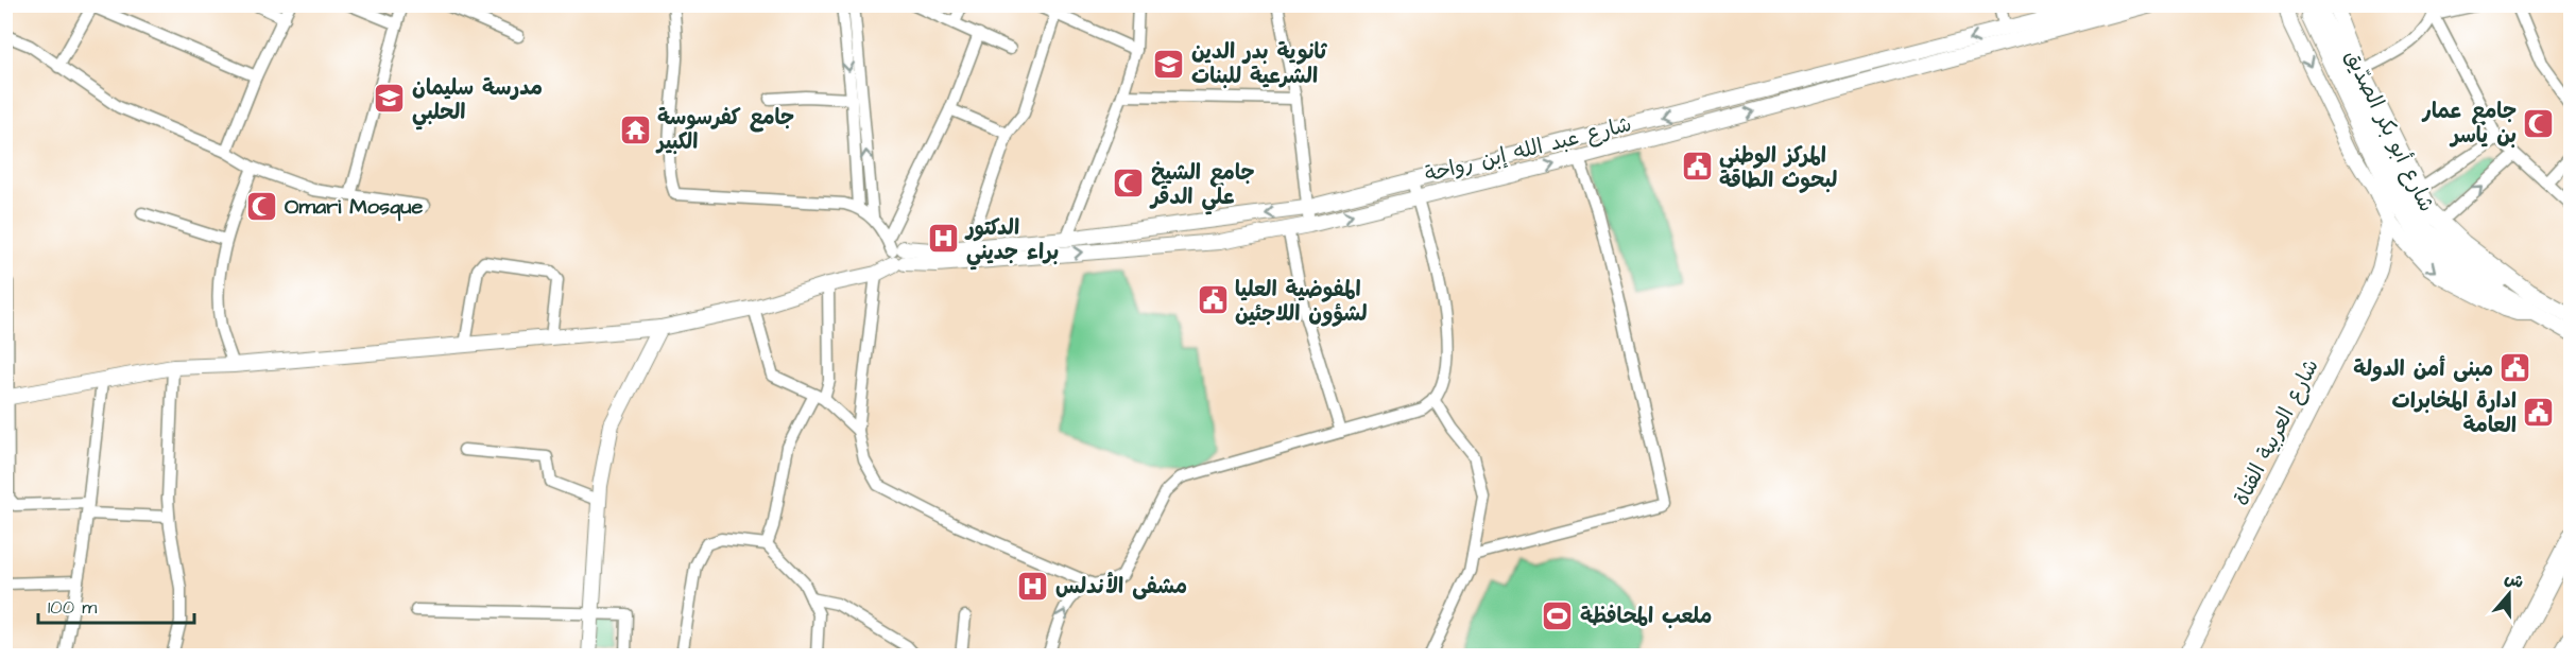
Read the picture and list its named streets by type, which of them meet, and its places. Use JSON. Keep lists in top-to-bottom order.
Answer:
{
  "streets": {
    "main road": ["شارع أبو بكر الصدّيق"],
    "street": ["شارع عبد الله إبن رواحة", "شارع العربية الفتاة"]
  },
  "crossings": [
    ["شارع أبو بكر الصدّيق", "شارع العربية الفتاة"]
  ],
  "places": {
    "school or university": ["ثانوية بدر الدين الشرعية للبنات", "مدرسة سليمان الحلبي"],
    "mosque": ["جامع عمار بن ياسر", "جامع الشيخ علي الدقر", "Omari Mosque"],
    "temple": ["جامع كفرسوسة الكبير"],
    "public building": [
      "المركز الوطني لبحوث الطاقة",
      "المفوضية العليا لشؤون اللاجئين",
      "مبنى أمن الدولة",
      "ادارة المخابرات العامة"
    ],
    "hospital": ["الدكتور براء جديني", "مشفى الأندلس"],
    "sports": ["ملعب المحافظة"]
  },
  "scale_bar": "100 m",
  "north": "top"
}
